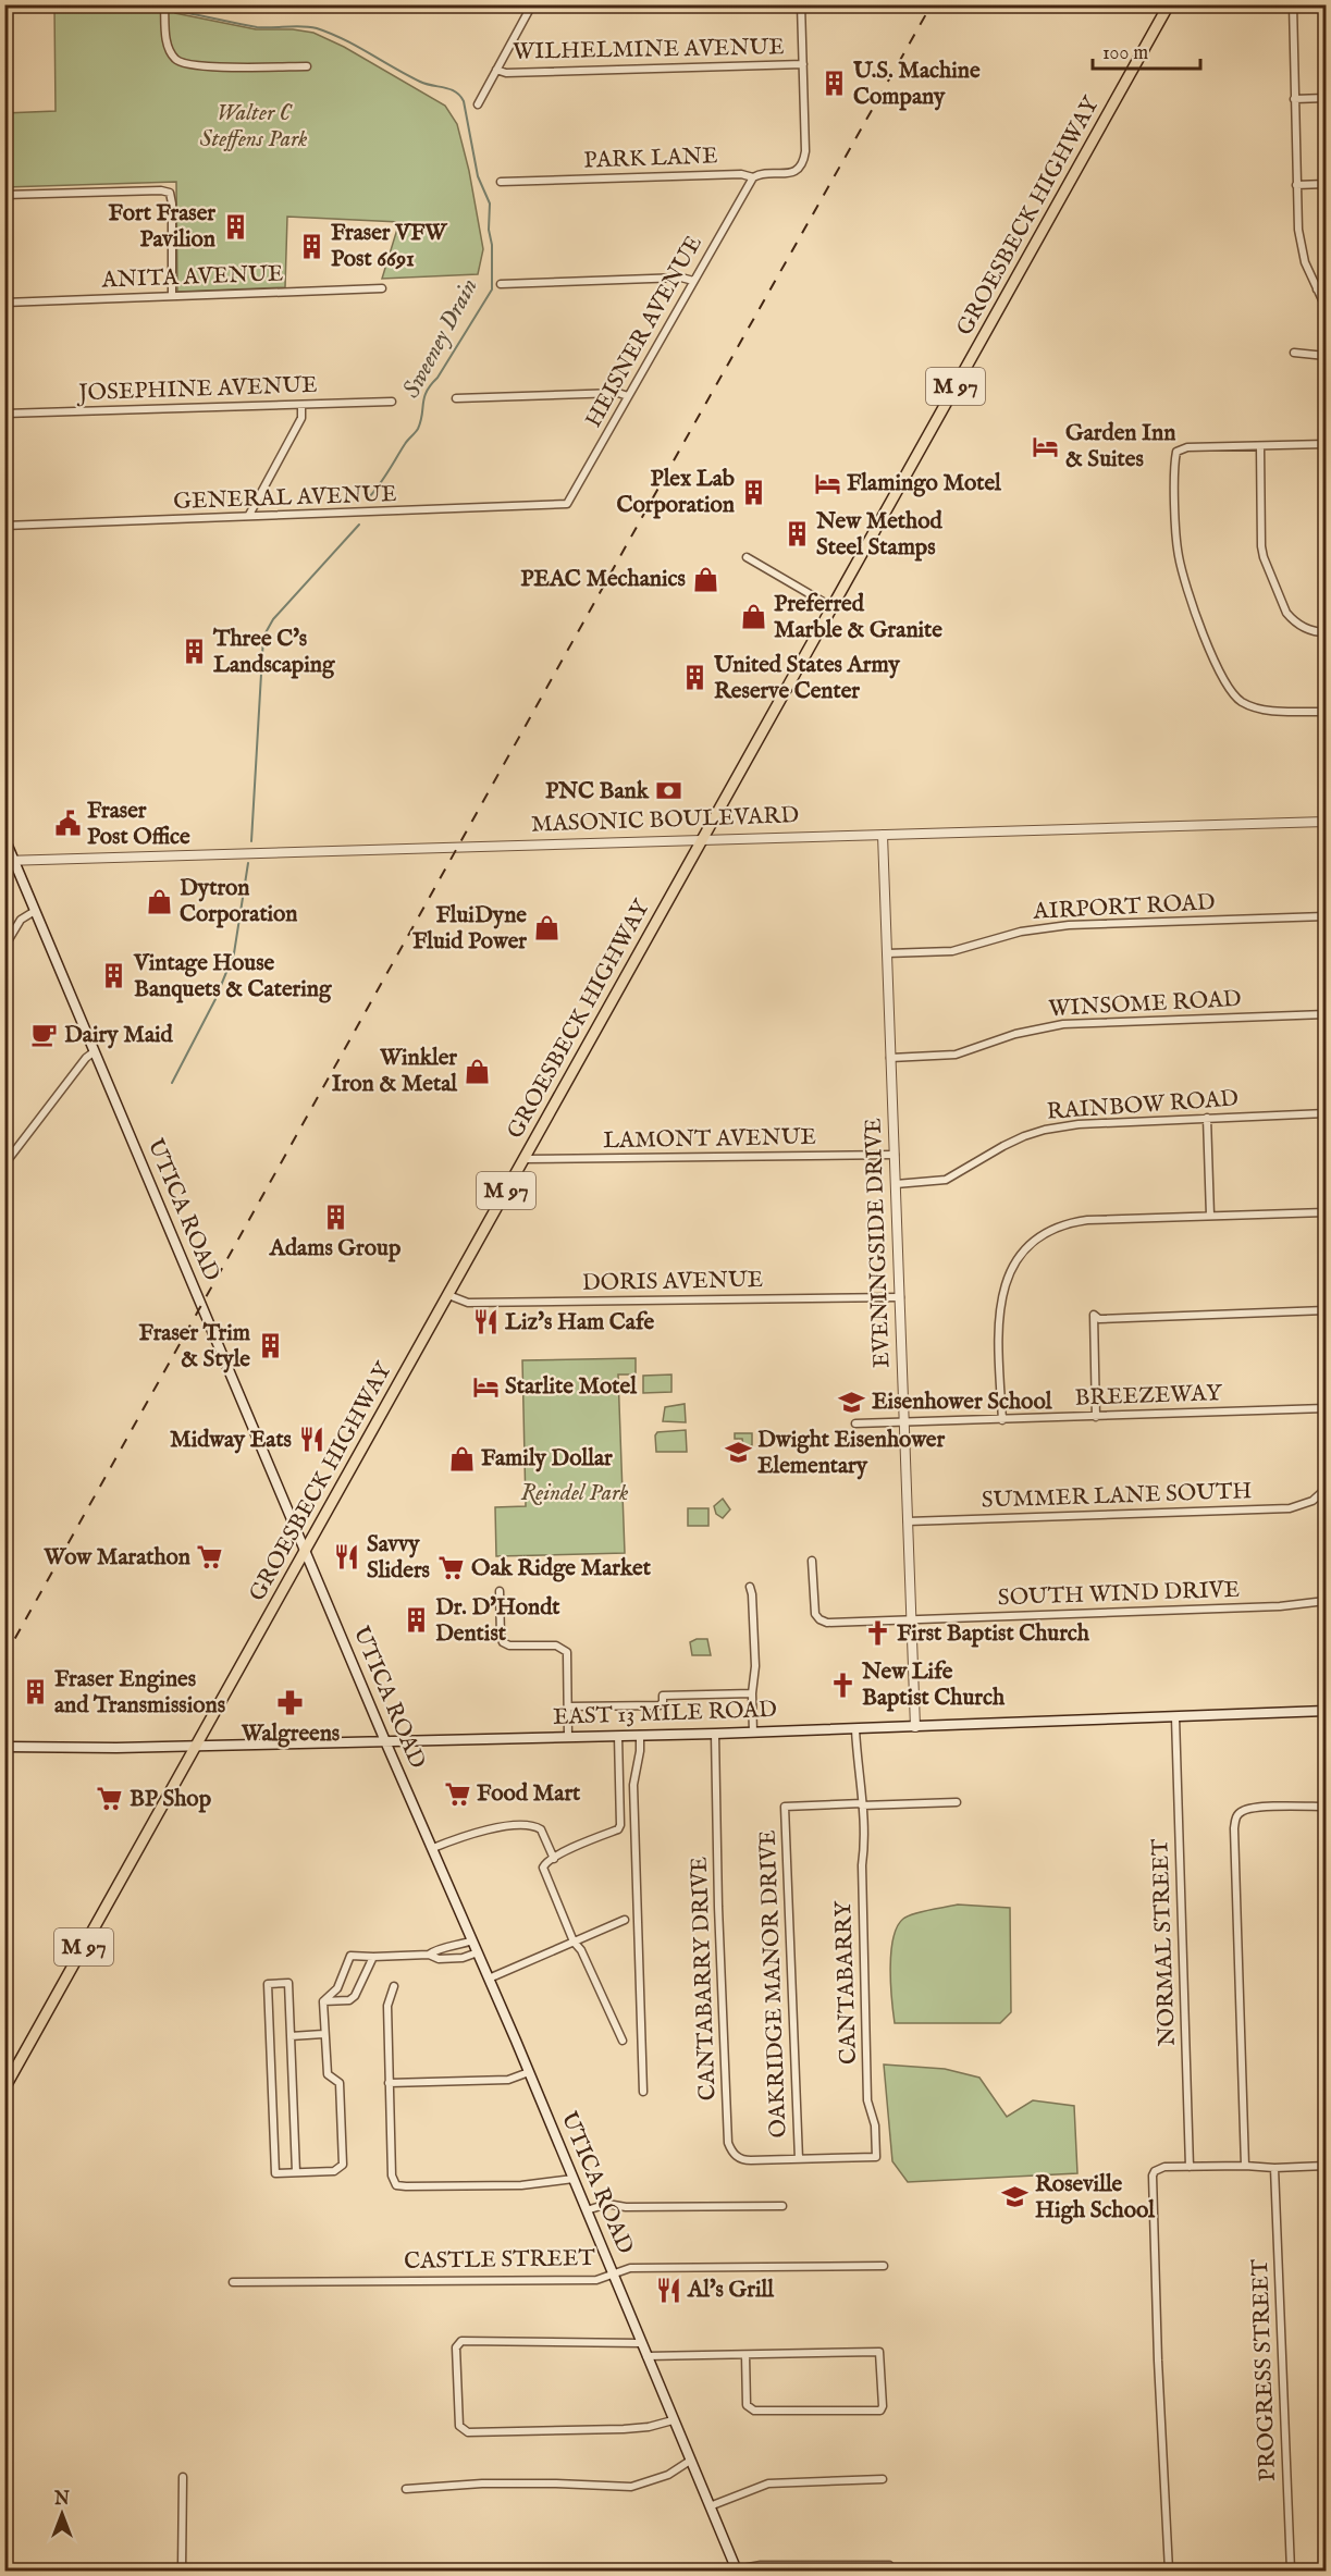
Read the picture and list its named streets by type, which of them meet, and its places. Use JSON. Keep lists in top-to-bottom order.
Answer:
{
  "streets": {
    "main road": [
      "GROESBECK HIGHWAY",
      "M 97",
      "UTICA ROAD",
      "EAST 13 MILE ROAD"
    ],
    "street": [
      "WILHELMINE AVENUE",
      "PARK LANE",
      "ANITA AVENUE",
      "HEISNER AVENUE",
      "JOSEPHINE AVENUE",
      "GENERAL AVENUE",
      "MASONIC BOULEVARD",
      "AIRPORT ROAD",
      "WINSOME ROAD",
      "RAINBOW ROAD",
      "LAMONT AVENUE",
      "EVENINGSIDE DRIVE",
      "DORIS AVENUE",
      "BREEZEWAY",
      "SUMMER LANE SOUTH",
      "SOUTH WIND DRIVE",
      "NORMAL STREET",
      "CANTABARRY DRIVE",
      "CANTABARRY",
      "OAKRIDGE MANOR DRIVE",
      "CASTLE STREET",
      "PROGRESS STREET"
    ]
  },
  "crossings": [
    ["WILHELMINE AVENUE", "PARK LANE"],
    ["PARK LANE", "HEISNER AVENUE"],
    ["GROESBECK HIGHWAY", "MASONIC BOULEVARD"],
    ["GROESBECK HIGHWAY", "LAMONT AVENUE"],
    ["GROESBECK HIGHWAY", "UTICA ROAD"],
    ["GROESBECK HIGHWAY", "DORIS AVENUE"],
    ["GROESBECK HIGHWAY", "EAST 13 MILE ROAD"],
    ["HEISNER AVENUE", "GENERAL AVENUE"],
    ["MASONIC BOULEVARD", "UTICA ROAD"],
    ["MASONIC BOULEVARD", "EVENINGSIDE DRIVE"],
    ["AIRPORT ROAD", "EVENINGSIDE DRIVE"],
    ["WINSOME ROAD", "EVENINGSIDE DRIVE"],
    ["RAINBOW ROAD", "EVENINGSIDE DRIVE"],
    ["LAMONT AVENUE", "EVENINGSIDE DRIVE"],
    ["UTICA ROAD", "EAST 13 MILE ROAD"],
    ["UTICA ROAD", "CASTLE STREET"],
    ["EVENINGSIDE DRIVE", "DORIS AVENUE"],
    ["EVENINGSIDE DRIVE", "BREEZEWAY"],
    ["EVENINGSIDE DRIVE", "SUMMER LANE SOUTH"],
    ["EVENINGSIDE DRIVE", "SOUTH WIND DRIVE"],
    ["EVENINGSIDE DRIVE", "EAST 13 MILE ROAD"],
    ["EAST 13 MILE ROAD", "NORMAL STREET"],
    ["EAST 13 MILE ROAD", "CANTABARRY DRIVE"],
    ["EAST 13 MILE ROAD", "CANTABARRY"],
    ["CANTABARRY DRIVE", "CANTABARRY"],
    ["CANTABARRY DRIVE", "OAKRIDGE MANOR DRIVE"],
    ["CANTABARRY", "OAKRIDGE MANOR DRIVE"]
  ],
  "water": ["Sweeney Drain"],
  "parks": ["Walter C Steffens Park", "Reindel Park"],
  "places": {
    "building": [
      "U.S. Machine Company",
      "Fort Fraser Pavilion",
      "Fraser VFW Post 6691",
      "Plex Lab Corporation",
      "New Method Steel Stamps",
      "Three C's Landscaping",
      "United States Army Reserve Center",
      "Vintage House Banquets & Catering",
      "Adams Group",
      "Fraser Trim & Style",
      "Dr. D'Hondt Dentist",
      "Fraser Engines and Transmissions"
    ],
    "hotel": ["Garden Inn & Suites", "Flamingo Motel", "Starlite Motel"],
    "shop": [
      "PEAC Mechanics",
      "Preferred Marble & Granite",
      "Dytron Corporation",
      "FluiDyne Fluid Power",
      "Winkler Iron & Metal",
      "Family Dollar"
    ],
    "bank": ["PNC Bank"],
    "public building": ["Fraser Post Office"],
    "cafe": ["Dairy Maid"],
    "restaurant": [
      "Liz's Ham Cafe",
      "Midway Eats",
      "Savvy Sliders",
      "Al's Grill"
    ],
    "school or university": ["Eisenhower School", "Dwight Eisenhower Elementary", "Roseville High School"],
    "supermarket": [
      "Wow Marathon",
      "Oak Ridge Market",
      "Food Mart",
      "BP Shop"
    ],
    "church": ["First Baptist Church", "New Life Baptist Church"],
    "pharmacy": ["Walgreens"]
  },
  "scale_bar": "100 m",
  "north": "top"
}
